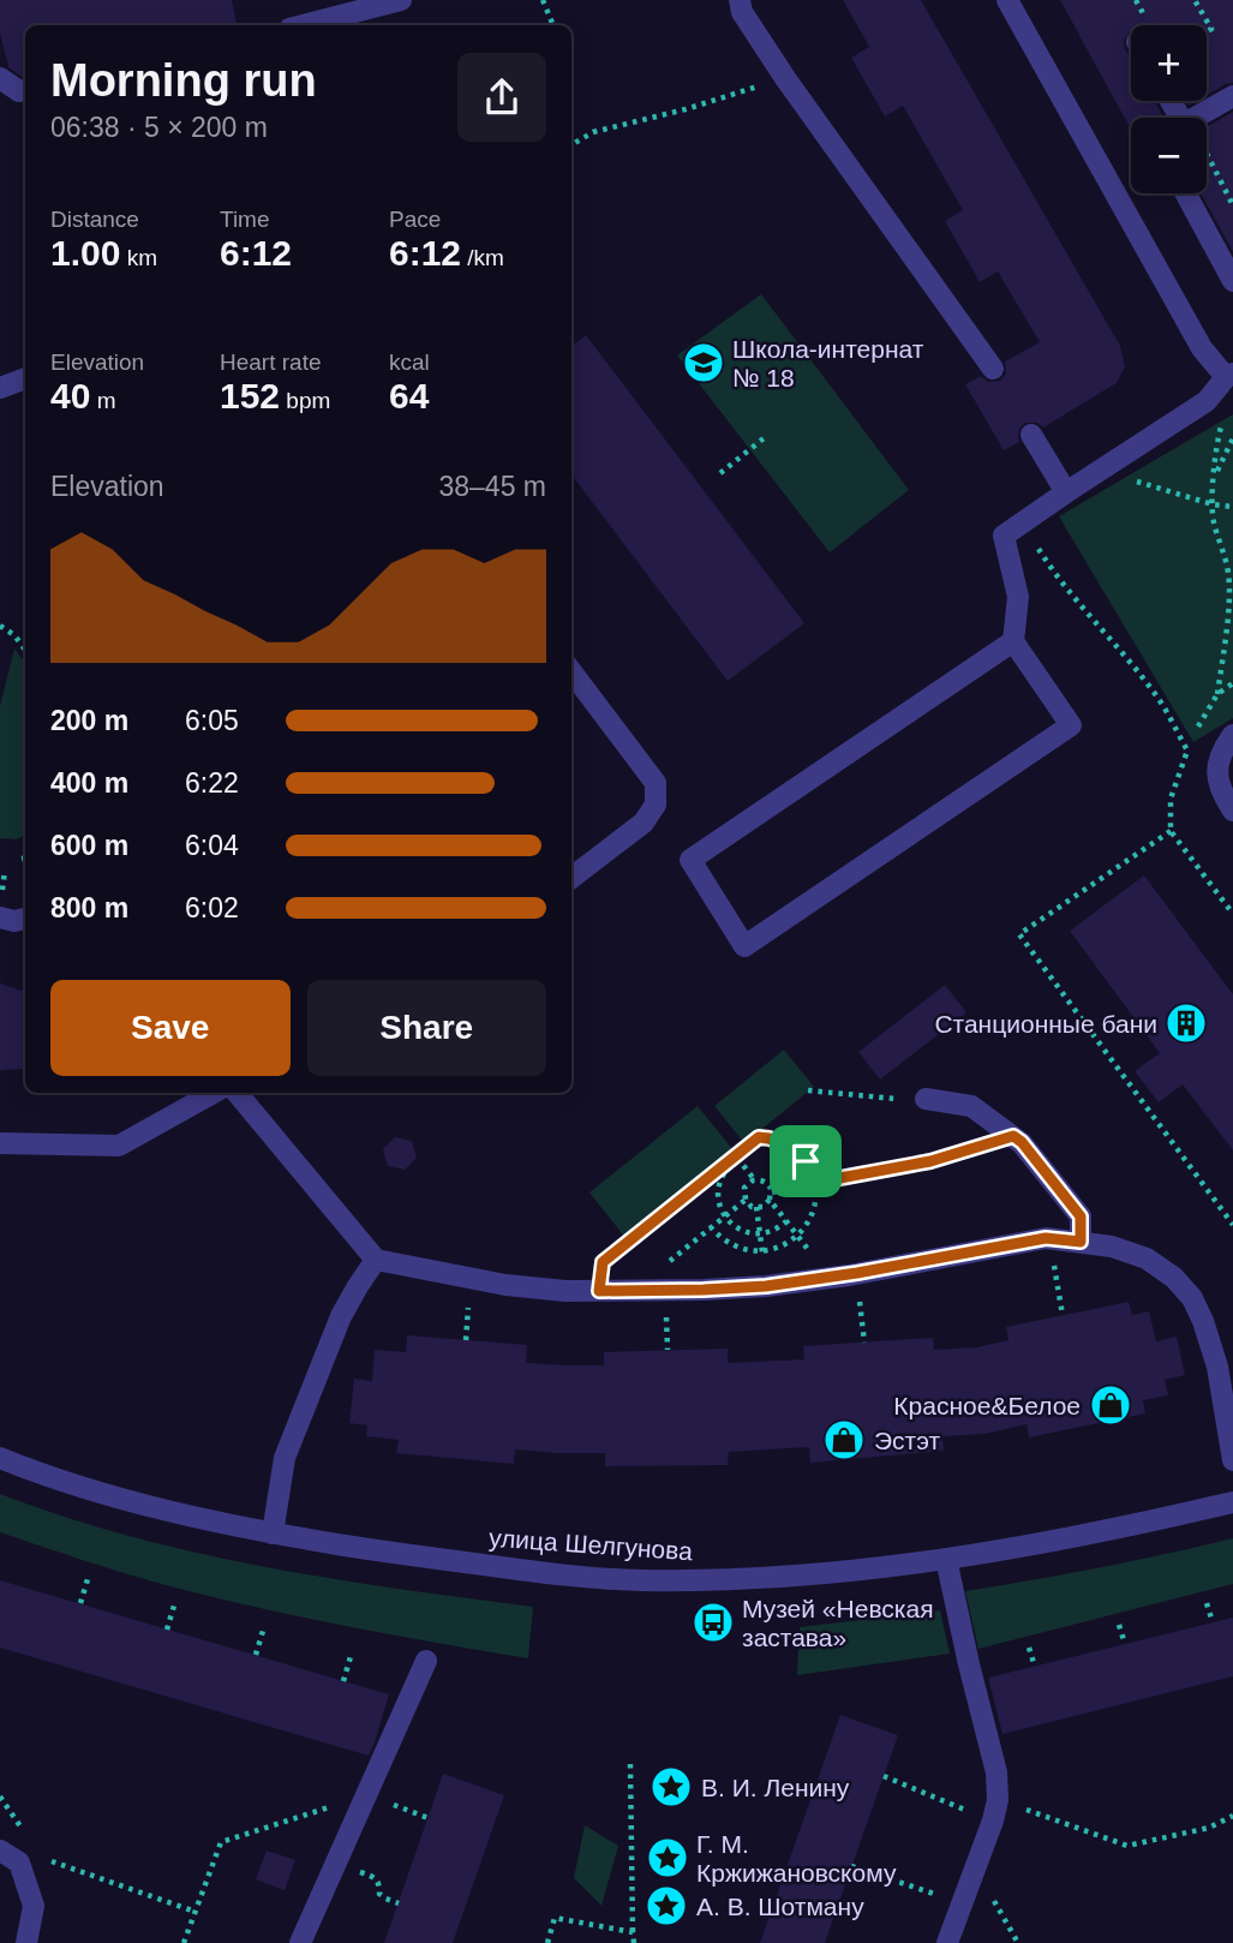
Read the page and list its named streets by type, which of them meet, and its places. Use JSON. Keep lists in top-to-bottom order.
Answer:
{
  "streets": {
    "street": ["улица Шелгунова"]
  },
  "places": {
    "school or university": ["Школа-интернат № 18"],
    "building": ["Станционные бани"],
    "shop": ["Красное&Белое", "Эстэт"],
    "bus stop": ["Музей «Невская застава»"],
    "place": ["В. И. Ленину", "Г. М. Кржижановскому", "А. В. Шотману"]
  },
  "page": {
    "map_buttons": ["+", "−"],
    "heading": ["Morning run", "06:38 · 5 × 200 m"],
    "stats": [
      ["Distance", "1.00 km"],
      ["Time", "6:12"],
      ["Pace", "6:12 /km"],
      ["Elevation", "40 m"],
      ["Heart rate", "152 bpm"],
      ["kcal", "64"]
    ],
    "chart": ["Elevation", "38–45 m"],
    "list": [
      {
        "name": "200 m",
        "note": "6:05"
      },
      {
        "name": "400 m",
        "note": "6:22"
      },
      {
        "name": "600 m",
        "note": "6:04"
      },
      {
        "name": "800 m",
        "note": "6:02"
      }
    ],
    "buttons": ["Save", "Share"]
  }
}
